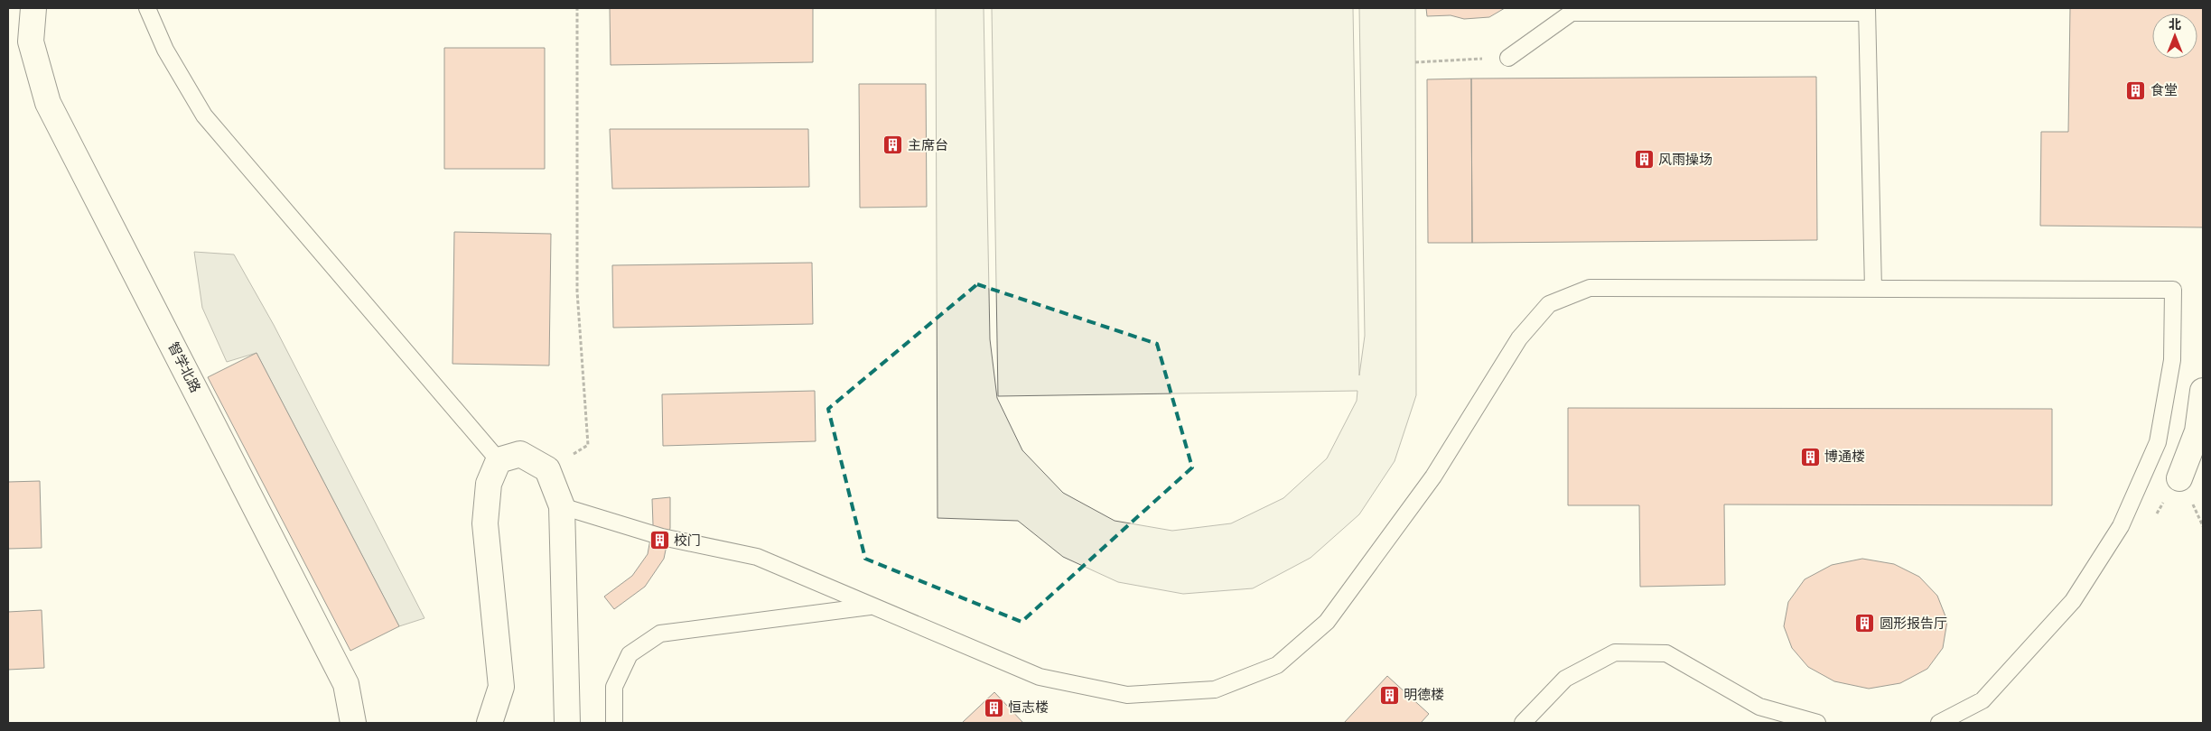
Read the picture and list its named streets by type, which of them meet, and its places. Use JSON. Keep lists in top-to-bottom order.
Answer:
{
  "streets": {
    "street": ["智学北路"]
  },
  "places": {
    "building": [
      "食堂",
      "主席台",
      "风雨操场",
      "博通楼",
      "校门",
      "圆形报告厅",
      "明德楼",
      "恒志楼"
    ]
  },
  "north": "top"
}
